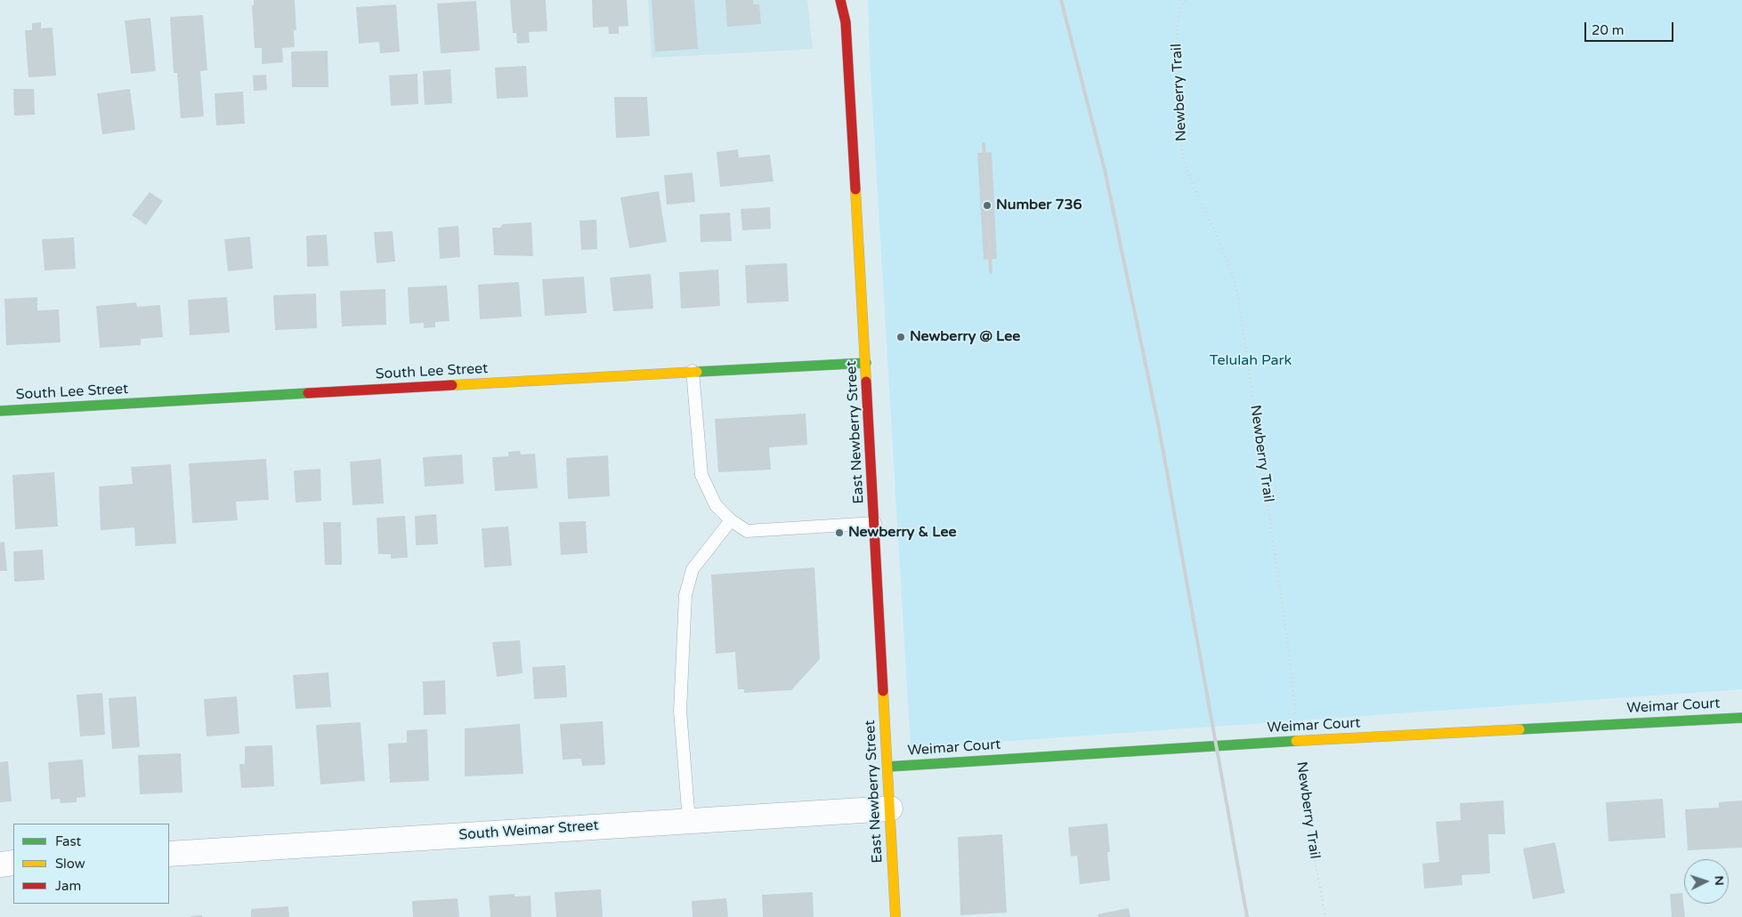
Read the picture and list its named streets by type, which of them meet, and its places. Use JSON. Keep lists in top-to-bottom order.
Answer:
{
  "streets": {
    "street": [
      "South Lee Street",
      "East Newberry Street",
      "Weimar Court",
      "South Weimar Street"
    ],
    "path": ["Newberry Trail"]
  },
  "crossings": [
    ["Newberry Trail", "Weimar Court"],
    ["South Lee Street", "East Newberry Street"],
    ["East Newberry Street", "Weimar Court"],
    ["East Newberry Street", "South Weimar Street"]
  ],
  "parks": ["Telulah Park"],
  "places": ["Number 736", "Newberry @ Lee", "Newberry & Lee"],
  "legend": ["Fast", "Slow", "Jam"],
  "scale_bar": "20 m",
  "north": "right"
}
